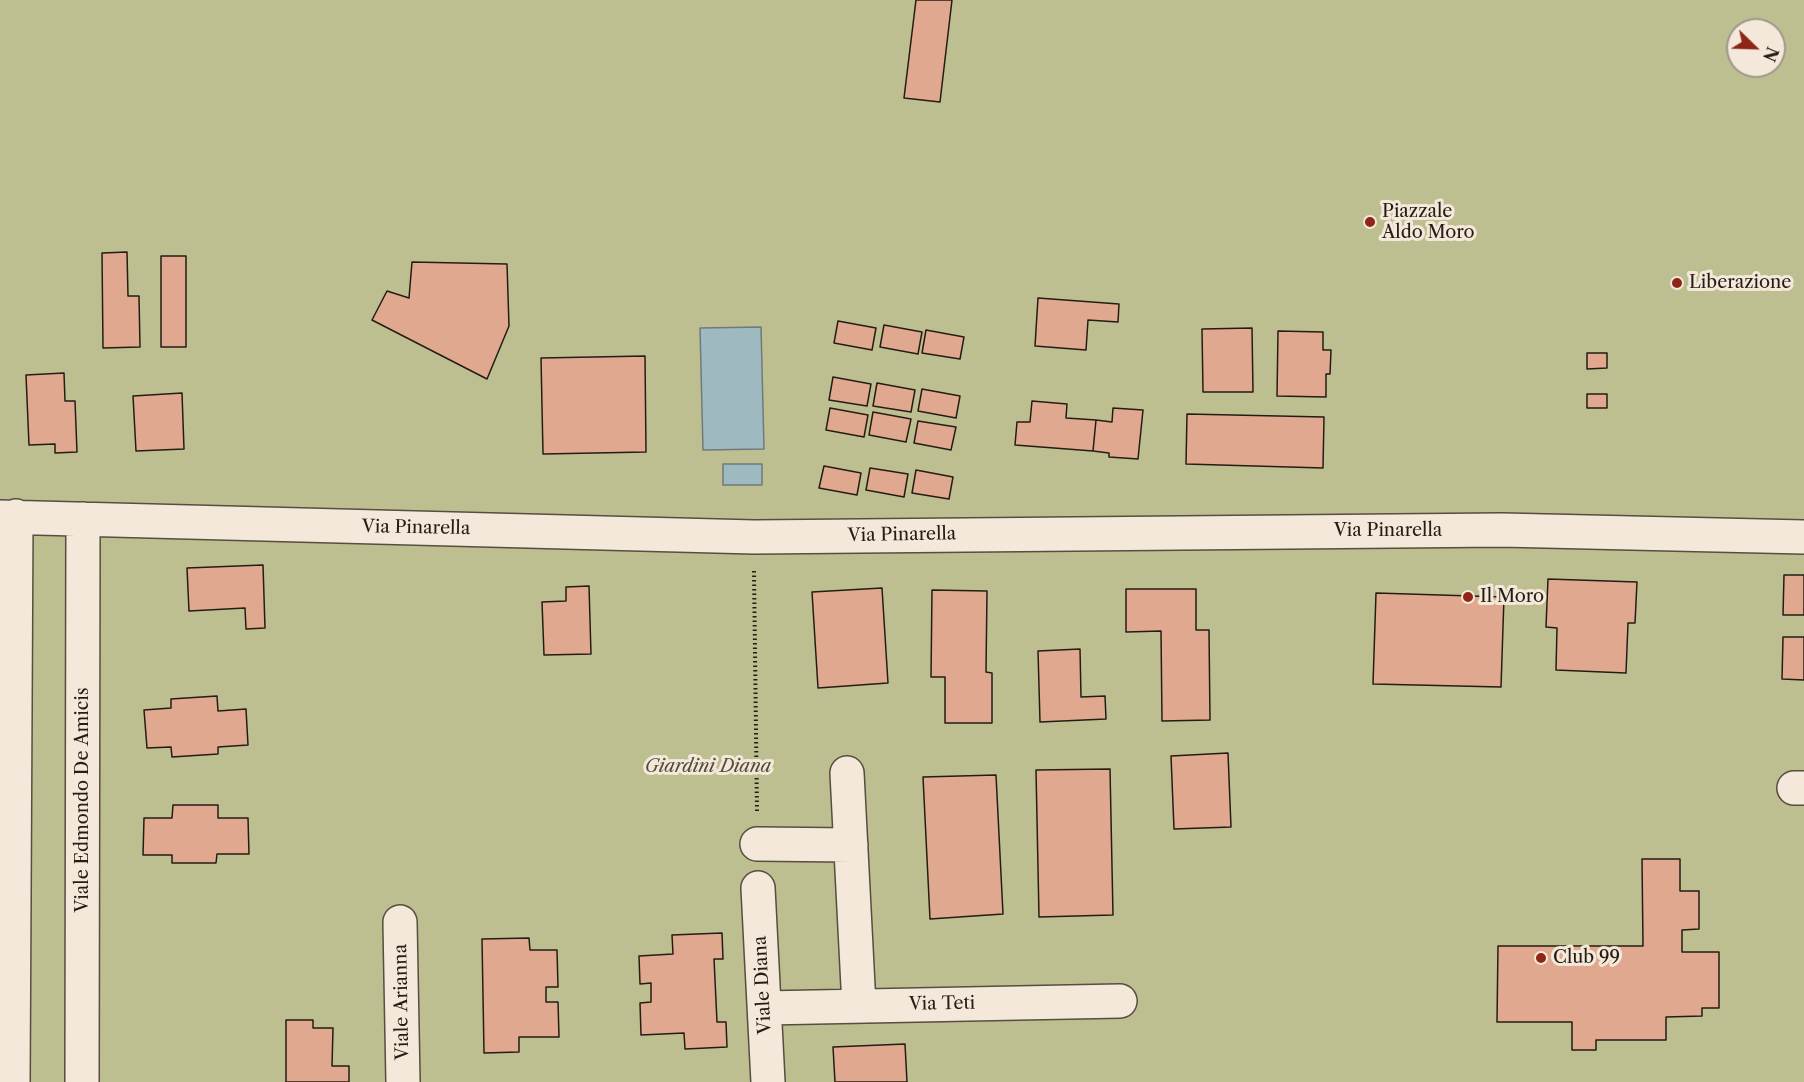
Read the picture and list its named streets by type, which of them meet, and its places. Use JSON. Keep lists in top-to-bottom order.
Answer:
{
  "streets": {
    "street": [
      "Via Pinarella",
      "Viale Edmondo De Amicis",
      "Viale Diana",
      "Viale Arianna",
      "Via Teti"
    ]
  },
  "crossings": [
    ["Via Pinarella", "Viale Edmondo De Amicis"],
    ["Viale Diana", "Via Teti"]
  ],
  "parks": ["Giardini Diana"],
  "places": [
    "Piazzale Aldo Moro",
    "Liberazione",
    "Il Moro",
    "Club 99"
  ],
  "north": "bottom right"
}
